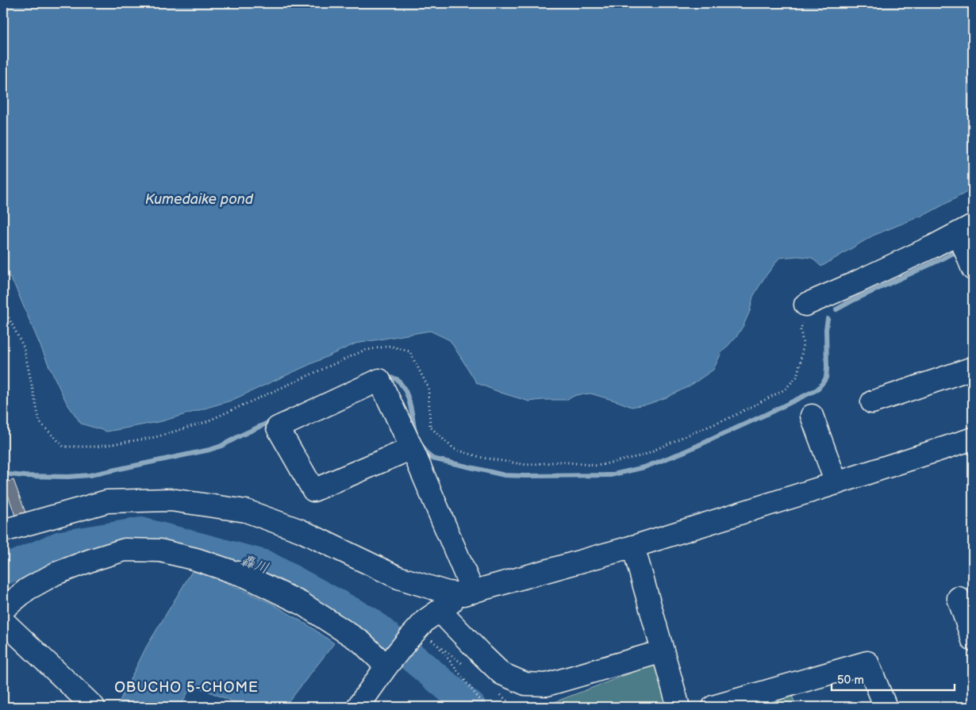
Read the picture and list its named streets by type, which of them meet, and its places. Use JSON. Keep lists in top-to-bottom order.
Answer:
{
  "districts": ["OBUCHO 5-CHOME"],
  "water": ["Kumedaike pond", "轟川"],
  "scale_bar": "50 m"
}
